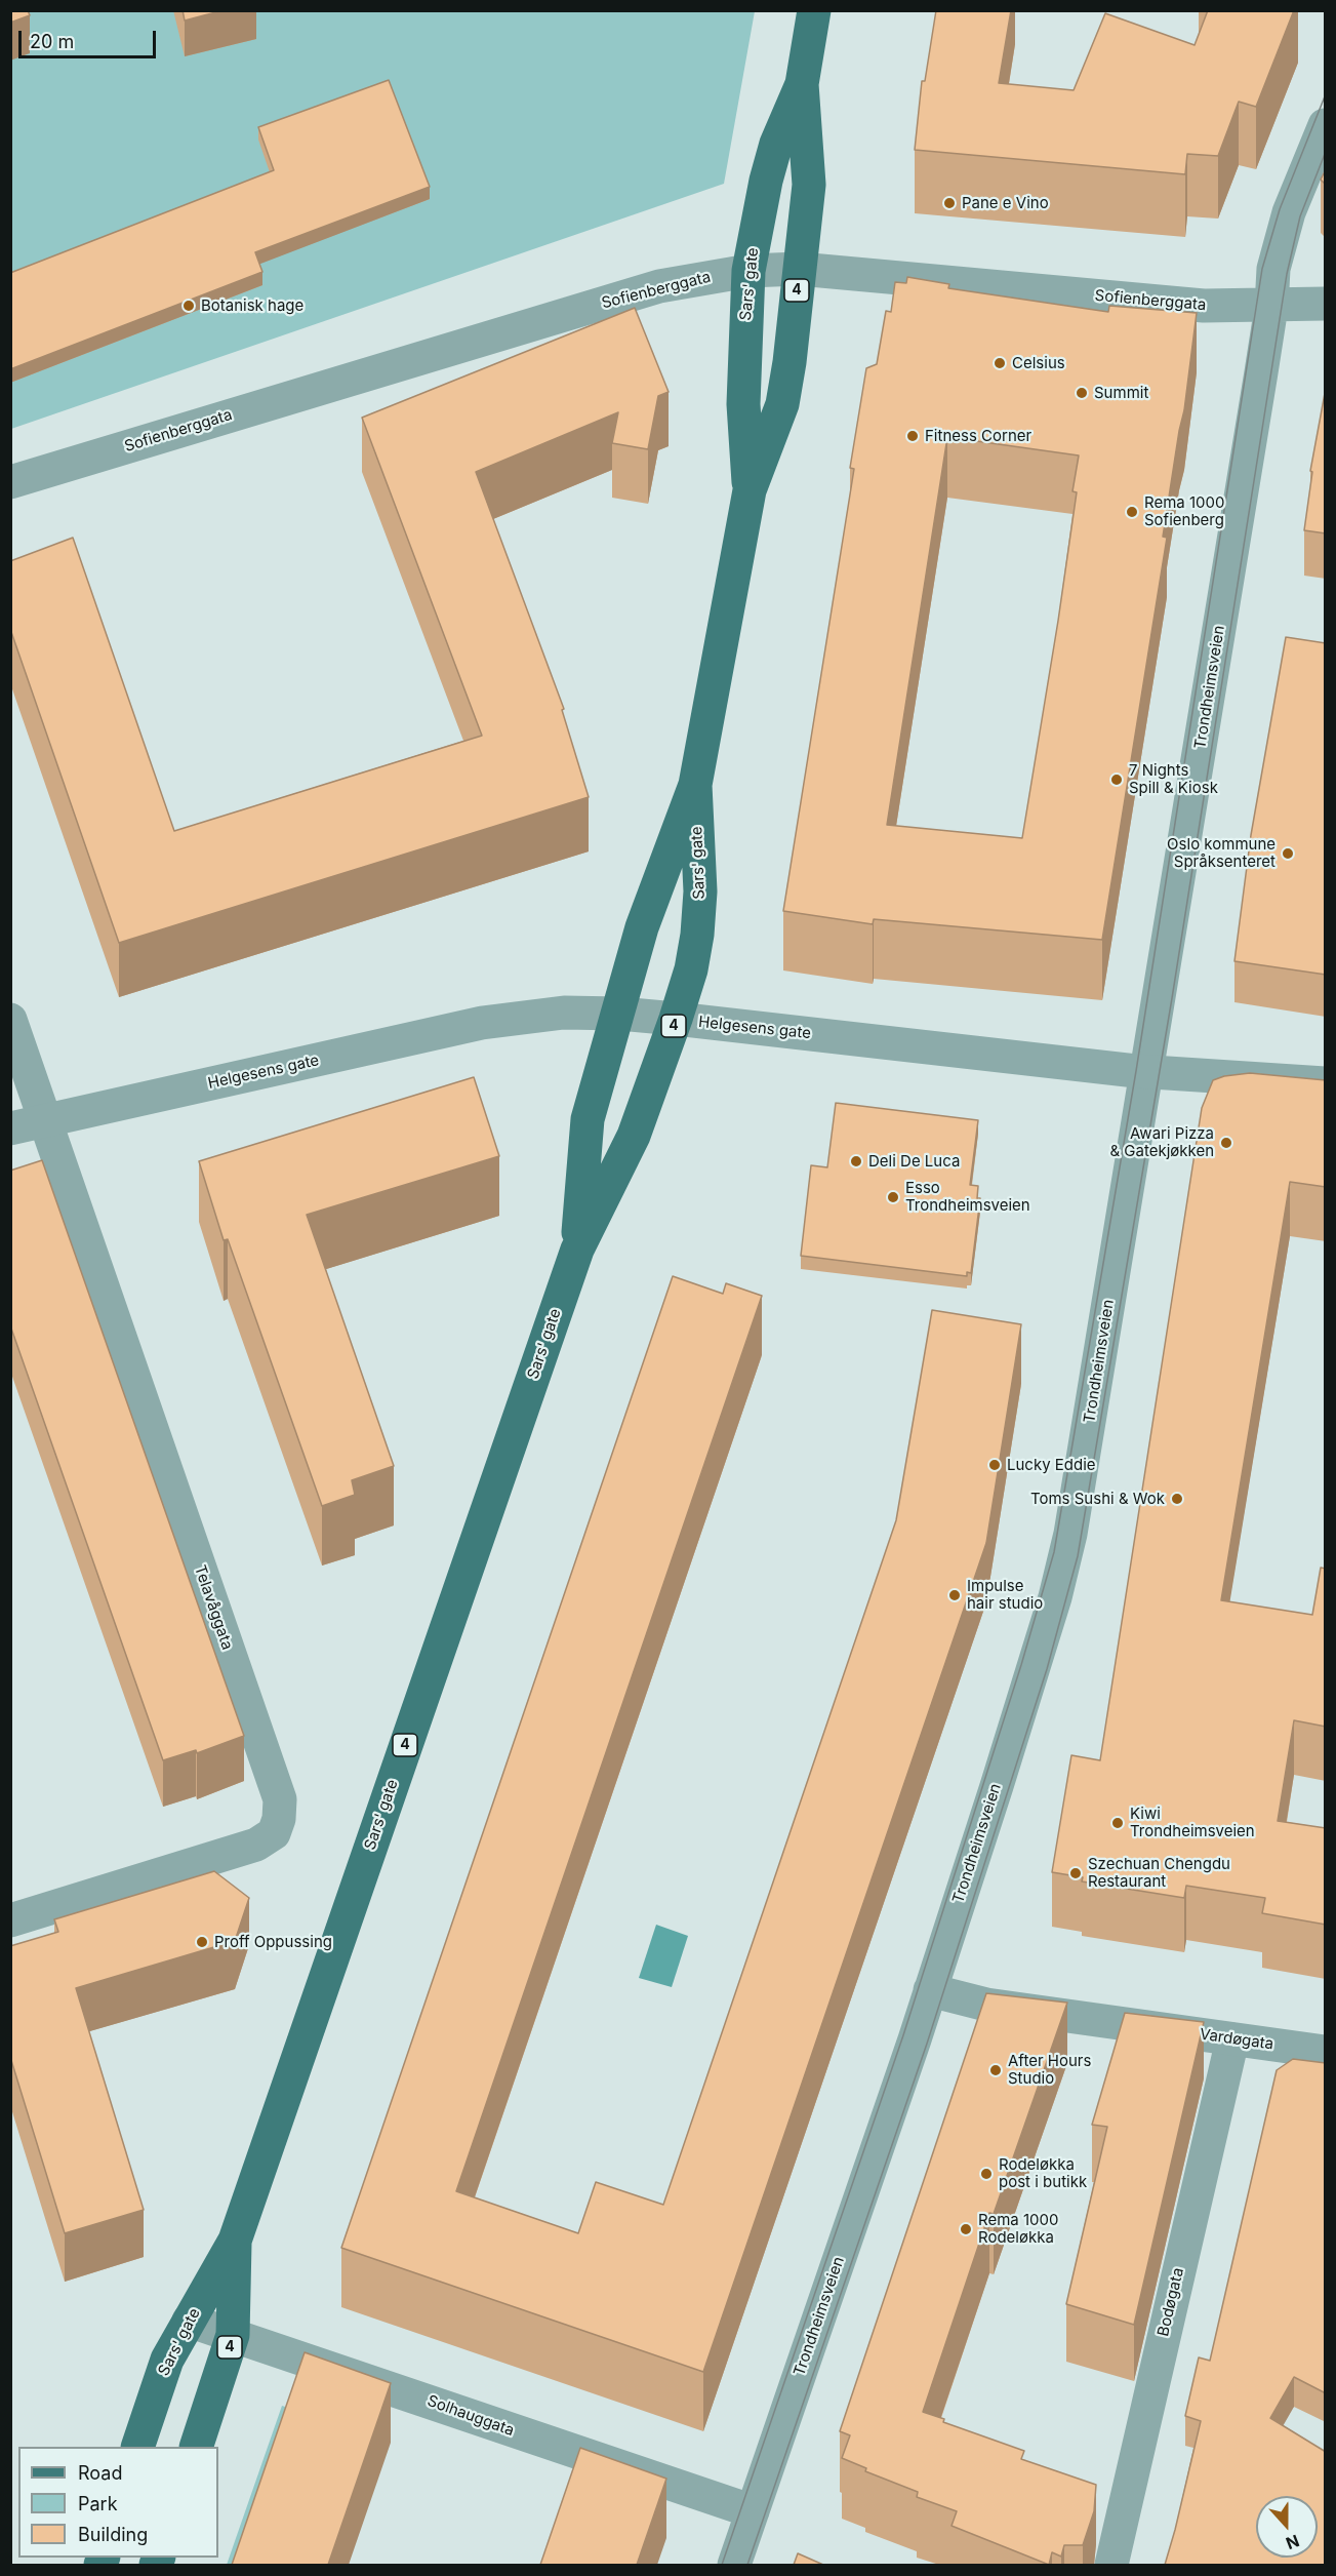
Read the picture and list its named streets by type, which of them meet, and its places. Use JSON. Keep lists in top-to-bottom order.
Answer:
{
  "streets": {
    "main road": ["Sars' gate", "4"],
    "street": [
      "Sofienberggata",
      "Trondheimsveien",
      "Helgesens gate",
      "Telavåggata",
      "Vardøgata",
      "Bodøgata",
      "Solhauggata"
    ]
  },
  "crossings": [
    ["Sars' gate", "Sofienberggata"],
    ["Sars' gate", "Helgesens gate"],
    ["Sars' gate", "Solhauggata"],
    ["Sofienberggata", "Trondheimsveien"],
    ["Trondheimsveien", "Helgesens gate"],
    ["Trondheimsveien", "Vardøgata"],
    ["Trondheimsveien", "Solhauggata"],
    ["Helgesens gate", "Telavåggata"],
    ["Vardøgata", "Bodøgata"]
  ],
  "places": [
    "Pane e Vino",
    "Botanisk hage",
    "Celsius",
    "Summit",
    "Fitness Corner",
    "Rema 1000 Sofienberg",
    "7 Nights Spill & Kiosk",
    "Oslo kommune Språksenteret",
    "Awari Pizza & Gatekjøkken",
    "Deli De Luca",
    "Esso Trondheimsveien",
    "Lucky Eddie",
    "Toms Sushi & Wok",
    "Impulse hair studio",
    "Kiwi Trondheimsveien",
    "Szechuan Chengdu Restaurant",
    "Proff Oppussing",
    "After Hours Studio",
    "Rodeløkka post i butikk",
    "Rema 1000 Rodeløkka"
  ],
  "legend": ["Road", "Park", "Building"],
  "scale_bar": "20 m",
  "north": "bottom"
}
